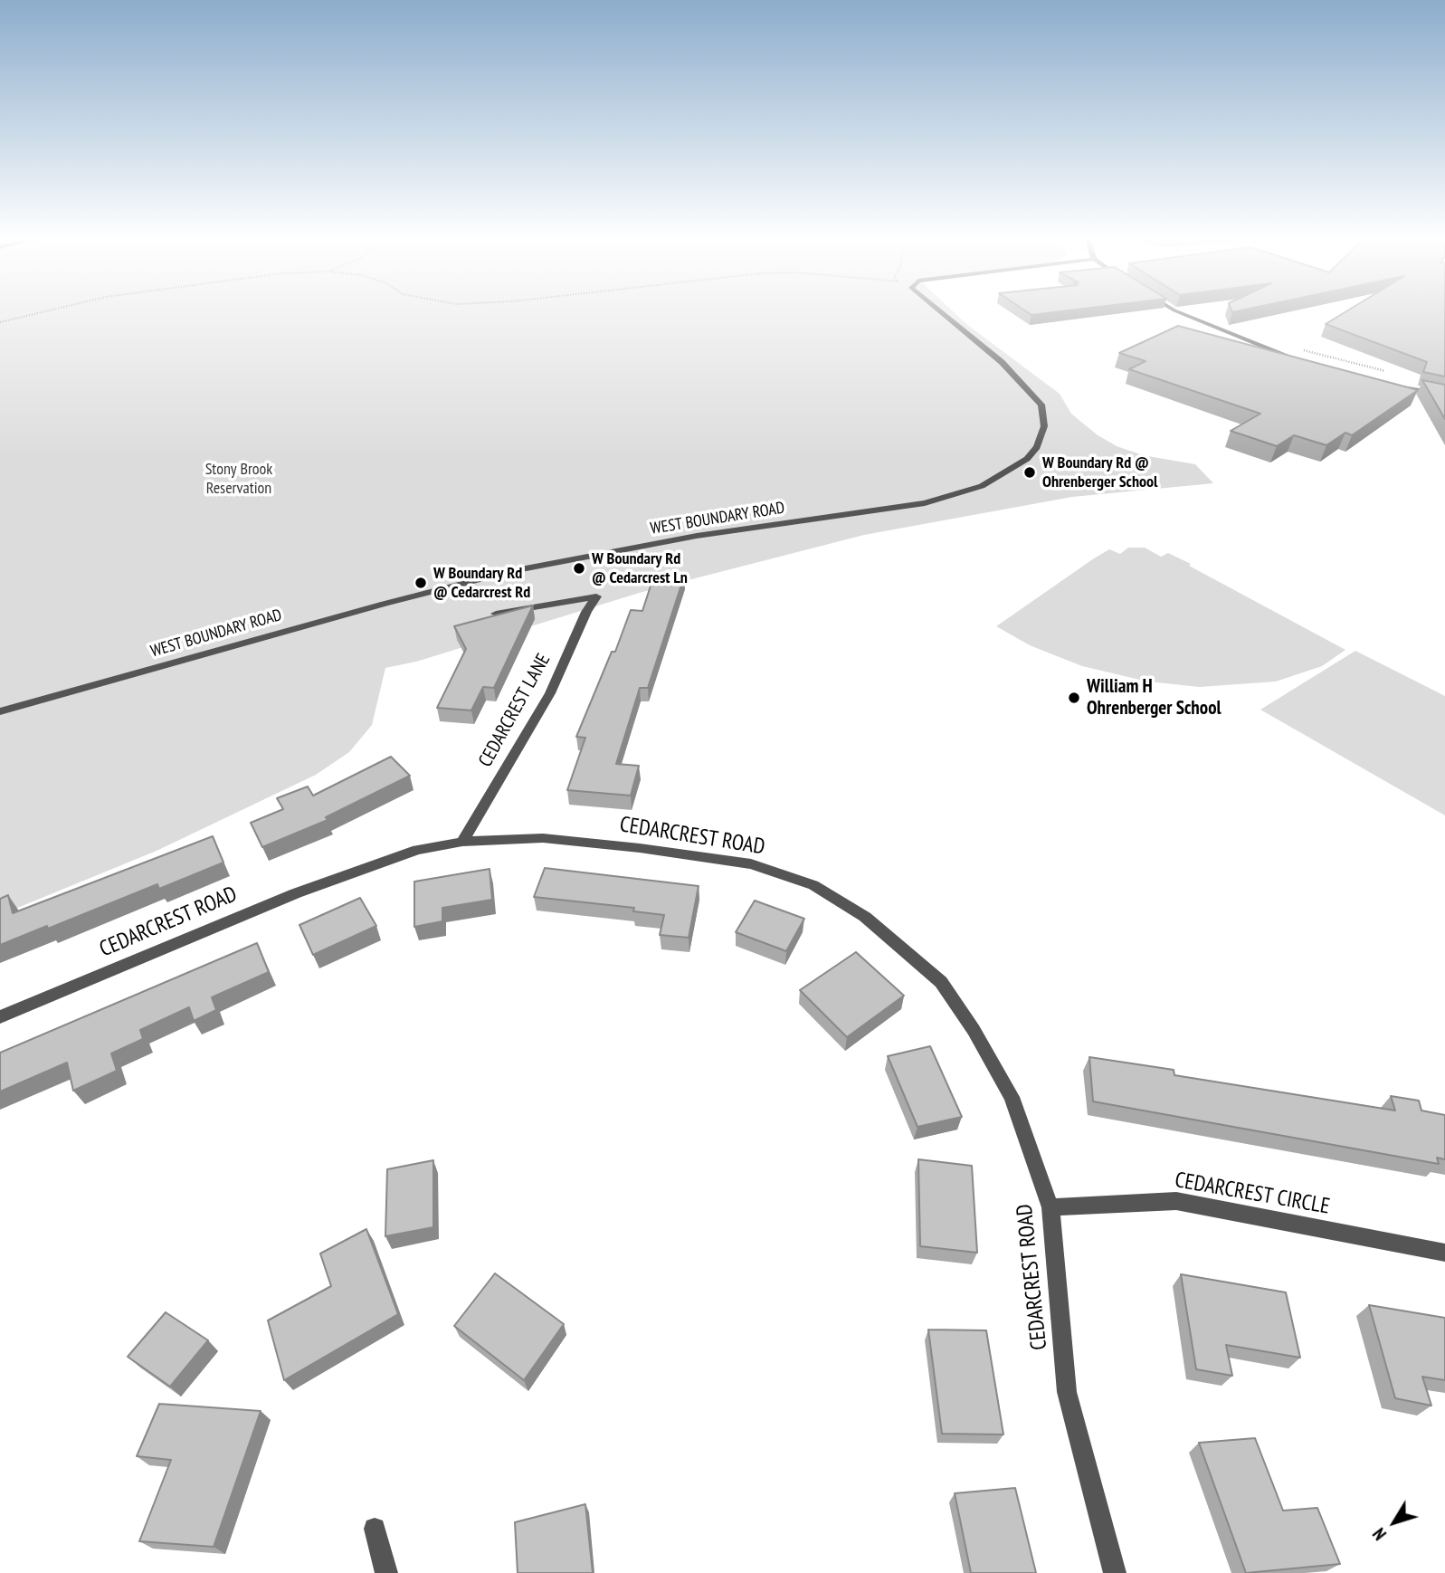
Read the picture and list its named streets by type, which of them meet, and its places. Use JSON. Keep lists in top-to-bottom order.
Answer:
{
  "streets": {
    "street": [
      "WEST BOUNDARY ROAD",
      "CEDARCREST LANE",
      "CEDARCREST ROAD",
      "CEDARCREST CIRCLE"
    ]
  },
  "crossings": [
    ["CEDARCREST LANE", "CEDARCREST ROAD"],
    ["CEDARCREST ROAD", "CEDARCREST CIRCLE"]
  ],
  "parks": ["Stony Brook Reservation"],
  "places": [
    "W Boundary Rd @ Ohrenberger School",
    "W Boundary Rd @ Cedarcrest Ln",
    "W Boundary Rd @ Cedarcrest Rd",
    "William H Ohrenberger School"
  ],
  "north": "bottom left"
}
